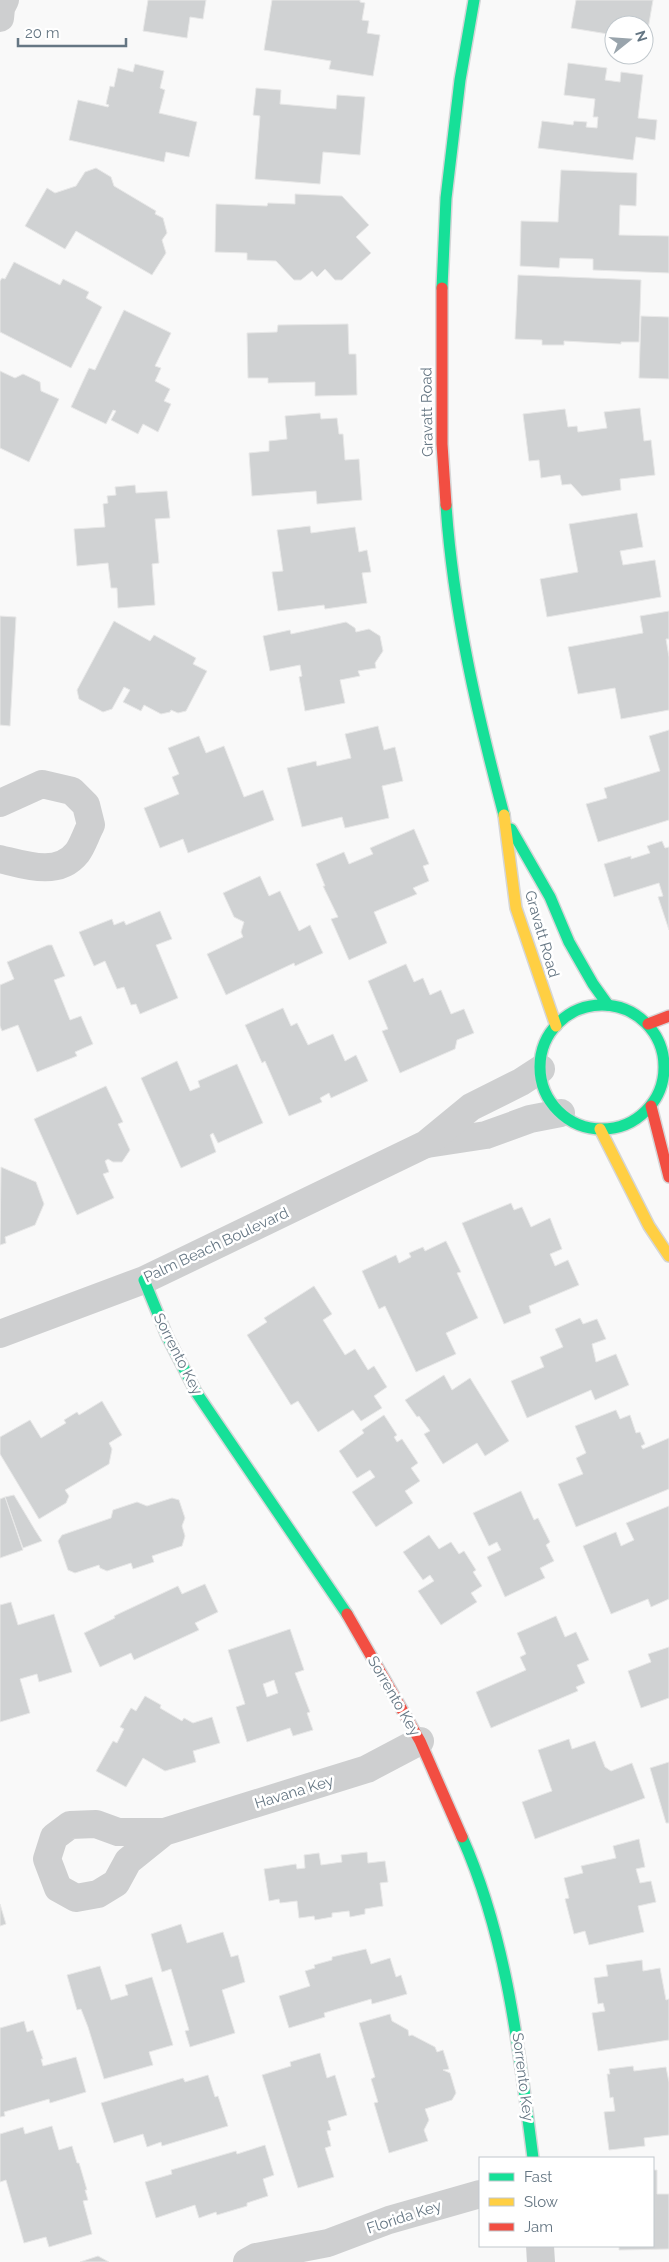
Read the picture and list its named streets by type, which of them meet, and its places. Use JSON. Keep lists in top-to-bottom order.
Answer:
{
  "streets": {
    "street": [
      "Gravatt Road",
      "Palm Beach Boulevard",
      "Sorrento Key",
      "Havana Key",
      "Florida Key"
    ]
  },
  "crossings": [
    ["Gravatt Road", "Palm Beach Boulevard"],
    ["Palm Beach Boulevard", "Sorrento Key"],
    ["Sorrento Key", "Havana Key"]
  ],
  "legend": ["Fast", "Slow", "Jam"],
  "scale_bar": "20 m",
  "north": "right"
}
